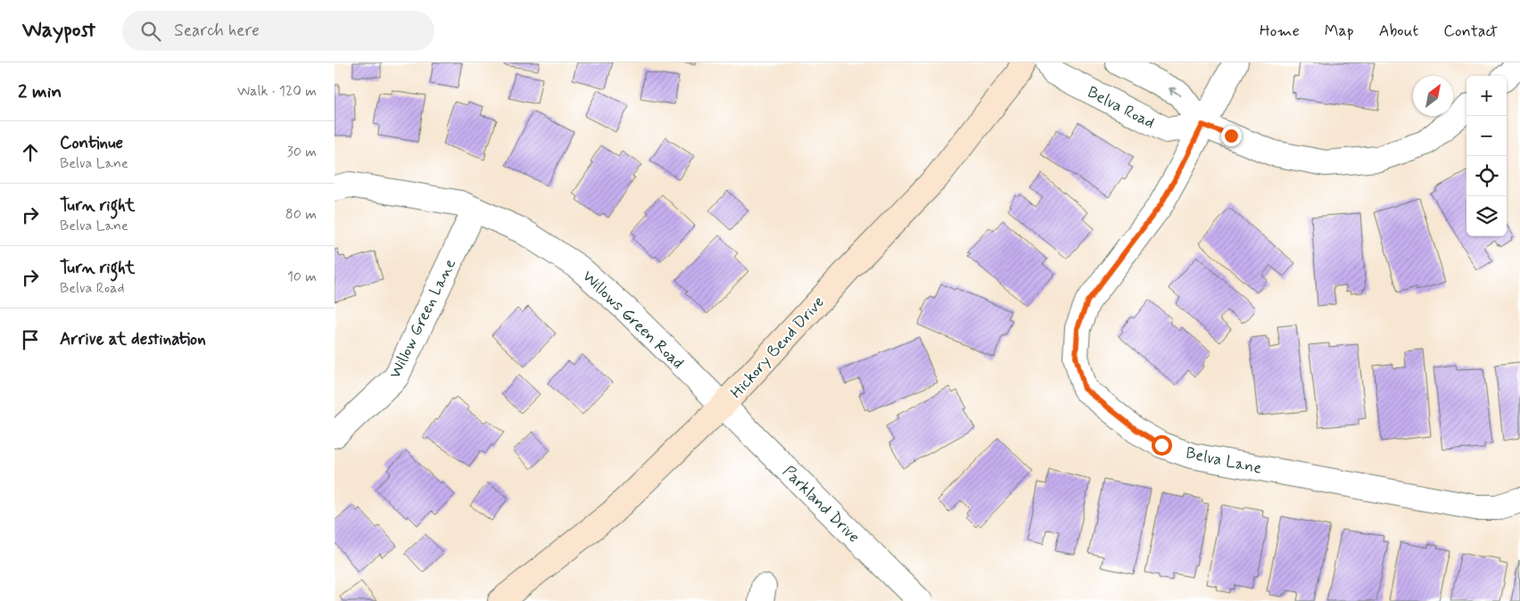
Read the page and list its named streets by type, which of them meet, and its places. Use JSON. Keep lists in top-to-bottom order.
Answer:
{
  "streets": {
    "street": [
      "Belva Road",
      "Willow Green Lane",
      "Willows Green Road",
      "Hickory Bend Drive",
      "Belva Lane",
      "Parkland Drive"
    ]
  },
  "crossings": [
    ["Belva Road", "Belva Lane"],
    ["Willow Green Lane", "Willows Green Road"],
    ["Willows Green Road", "Hickory Bend Drive"],
    ["Willows Green Road", "Parkland Drive"],
    ["Hickory Bend Drive", "Parkland Drive"]
  ],
  "north": "top right",
  "page": {
    "header": "Waypost",
    "search": "Search here",
    "nav": [
      "Home",
      "Map",
      "About",
      "Contact"
    ],
    "heading": ["2 min", "Walk · 120 m"],
    "map_buttons": ["+", "−"],
    "list": [
      ["Continue", "Belva Lane", "30 m"],
      ["Turn right", "Belva Lane", "80 m"],
      ["Turn right", "Belva Road", "10 m"],
      "Arrive at destination"
    ]
  }
}
